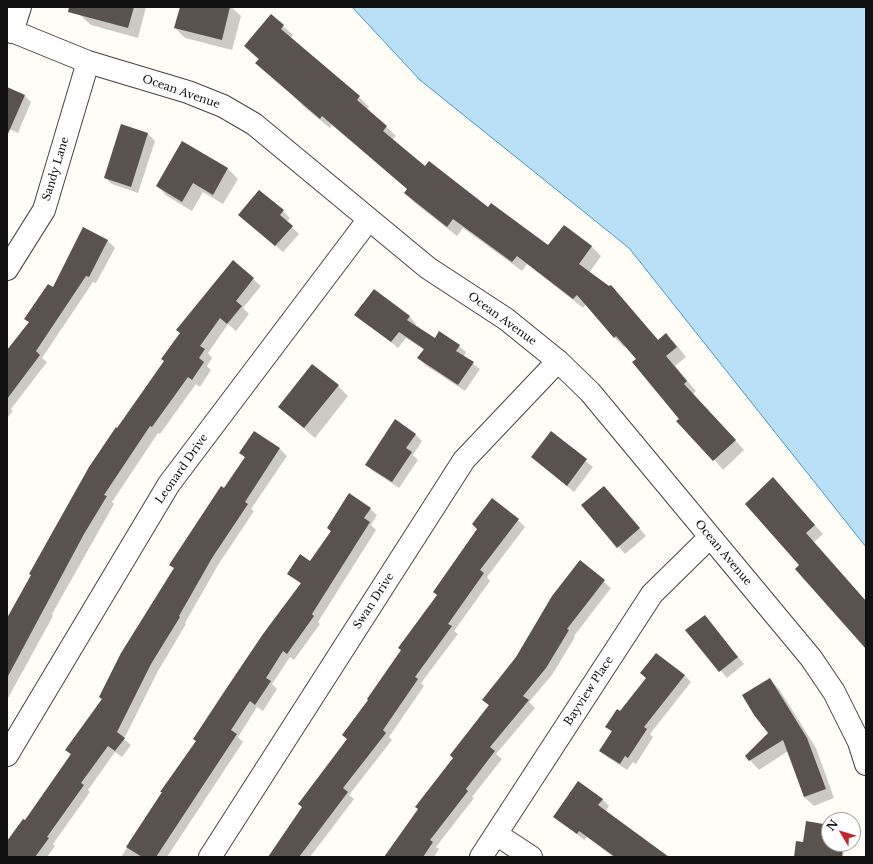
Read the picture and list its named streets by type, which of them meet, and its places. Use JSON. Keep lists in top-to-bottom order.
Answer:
{
  "streets": {
    "street": [
      "Ocean Avenue",
      "Sandy Lane",
      "Leonard Drive",
      "Swan Drive",
      "Bayview Place"
    ]
  },
  "crossings": [
    ["Ocean Avenue", "Sandy Lane"],
    ["Ocean Avenue", "Leonard Drive"],
    ["Ocean Avenue", "Swan Drive"],
    ["Ocean Avenue", "Bayview Place"]
  ],
  "north": "top left"
}
